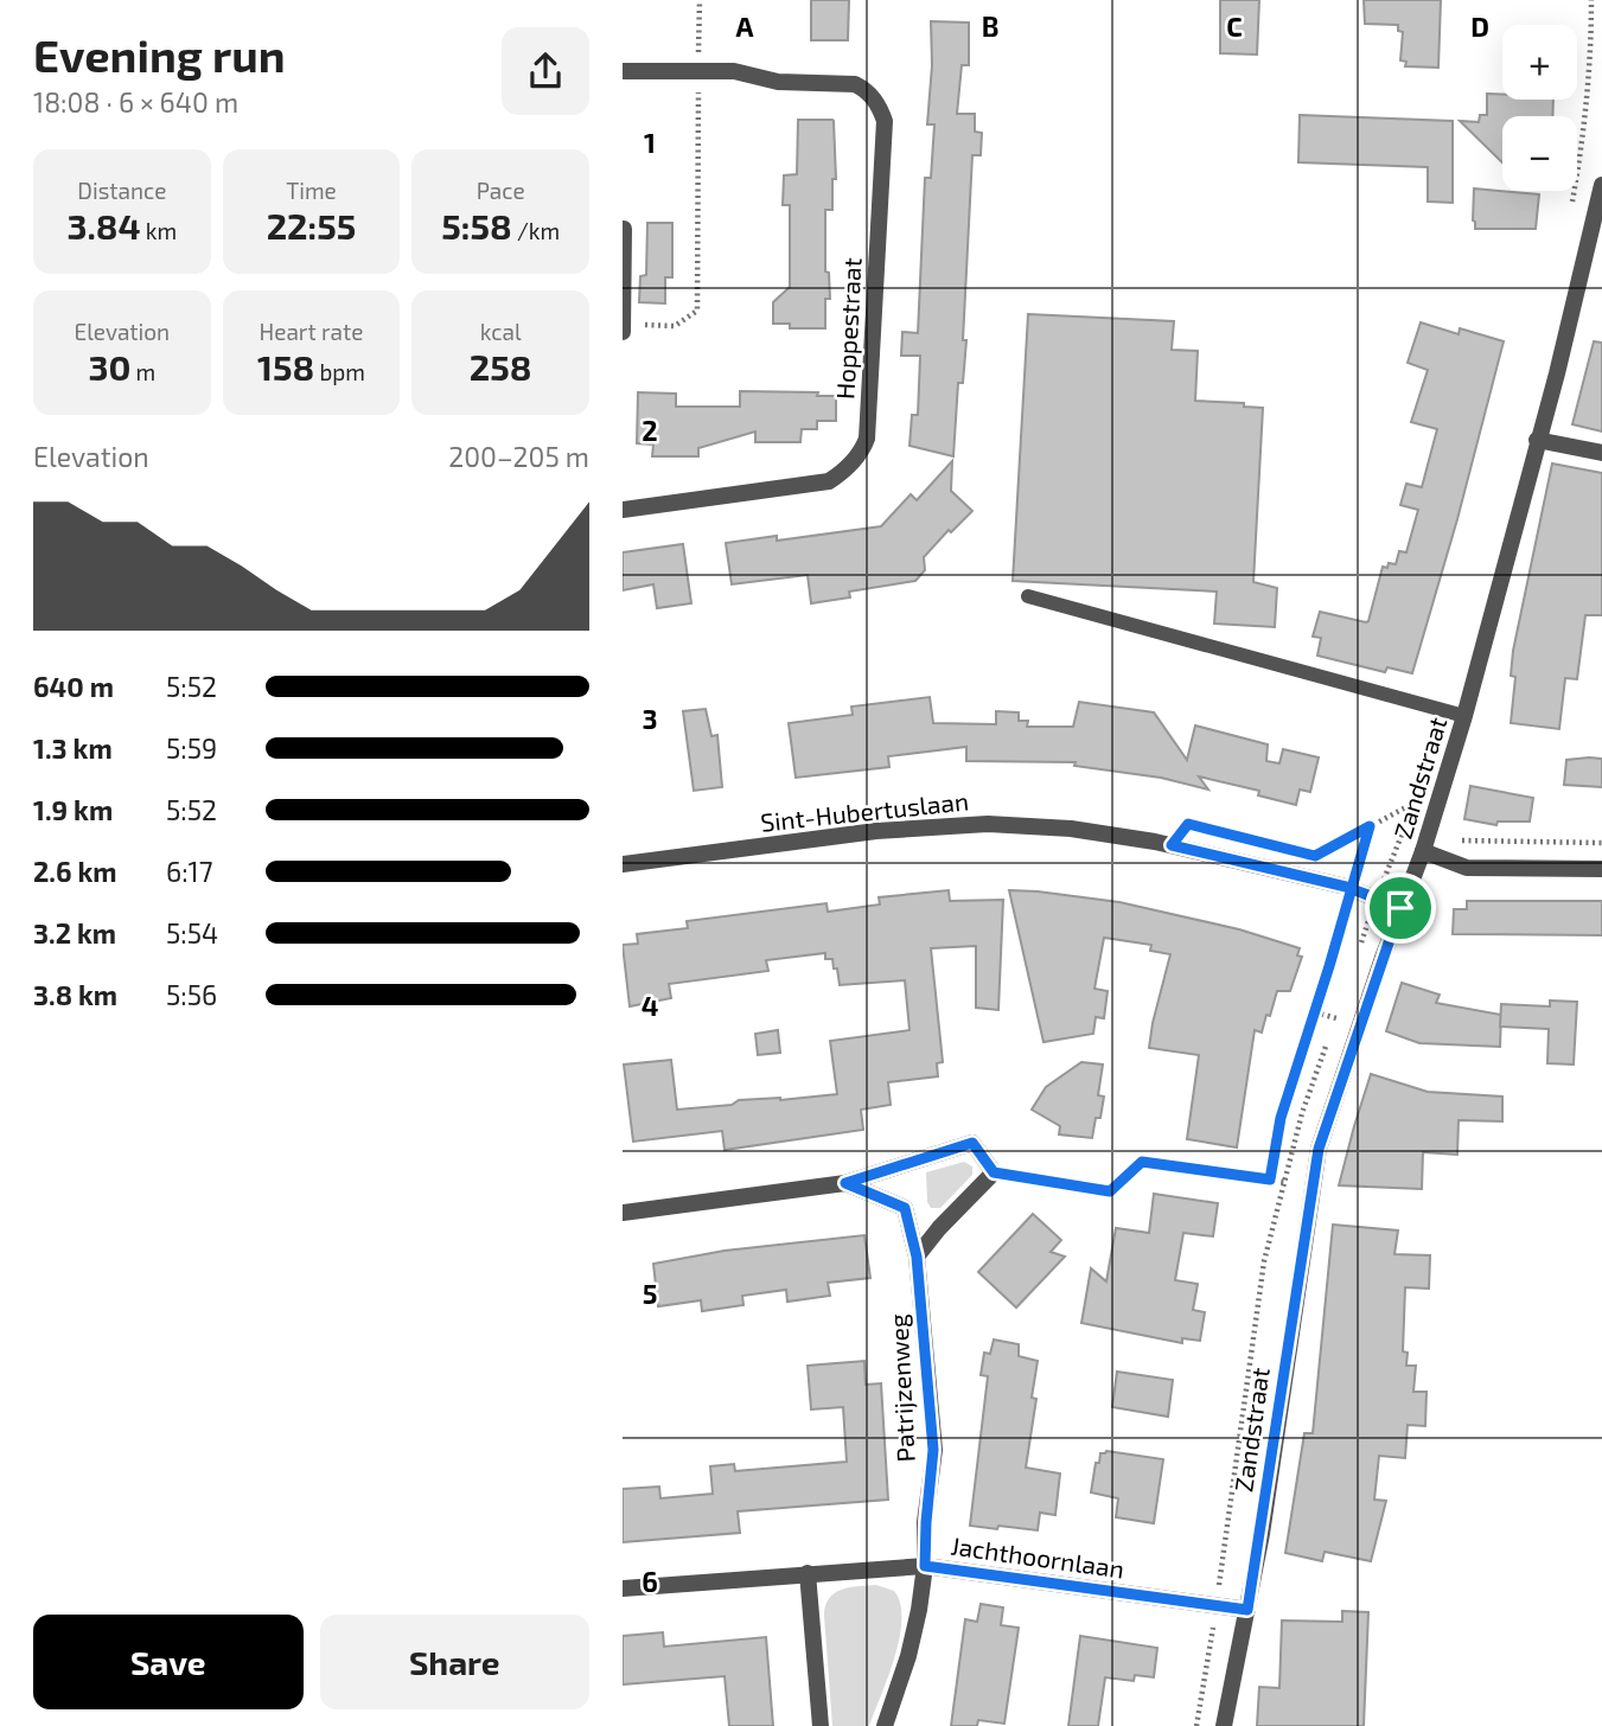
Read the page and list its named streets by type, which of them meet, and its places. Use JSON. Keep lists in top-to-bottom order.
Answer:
{
  "streets": {
    "street": [
      "Hoppestraat",
      "Zandstraat",
      "Sint-Hubertuslaan",
      "Patrijzenweg",
      "Jachthoornlaan"
    ]
  },
  "crossings": [
    ["Zandstraat", "Sint-Hubertuslaan"],
    ["Zandstraat", "Jachthoornlaan"],
    ["Patrijzenweg", "Jachthoornlaan"]
  ],
  "page": {
    "heading": ["Evening run", "18:08 · 6 × 640 m"],
    "map_buttons": ["+", "−"],
    "stats": [
      ["Distance", "3.84 km"],
      ["Time", "22:55"],
      ["Pace", "5:58 /km"],
      ["Elevation", "30 m"],
      ["Heart rate", "158 bpm"],
      ["kcal", "258"]
    ],
    "chart": ["Elevation", "200–205 m"],
    "list": [
      {
        "name": "640 m",
        "note": "5:52"
      },
      {
        "name": "1.3 km",
        "note": "5:59"
      },
      {
        "name": "1.9 km",
        "note": "5:52"
      },
      {
        "name": "2.6 km",
        "note": "6:17"
      },
      {
        "name": "3.2 km",
        "note": "5:54"
      },
      {
        "name": "3.8 km",
        "note": "5:56"
      }
    ],
    "buttons": ["Save", "Share"]
  },
  "grid": {
    "columns": [
      "A",
      "B",
      "C",
      "D"
    ],
    "rows": [
      "1",
      "2",
      "3",
      "4",
      "5",
      "6"
    ]
  }
}
